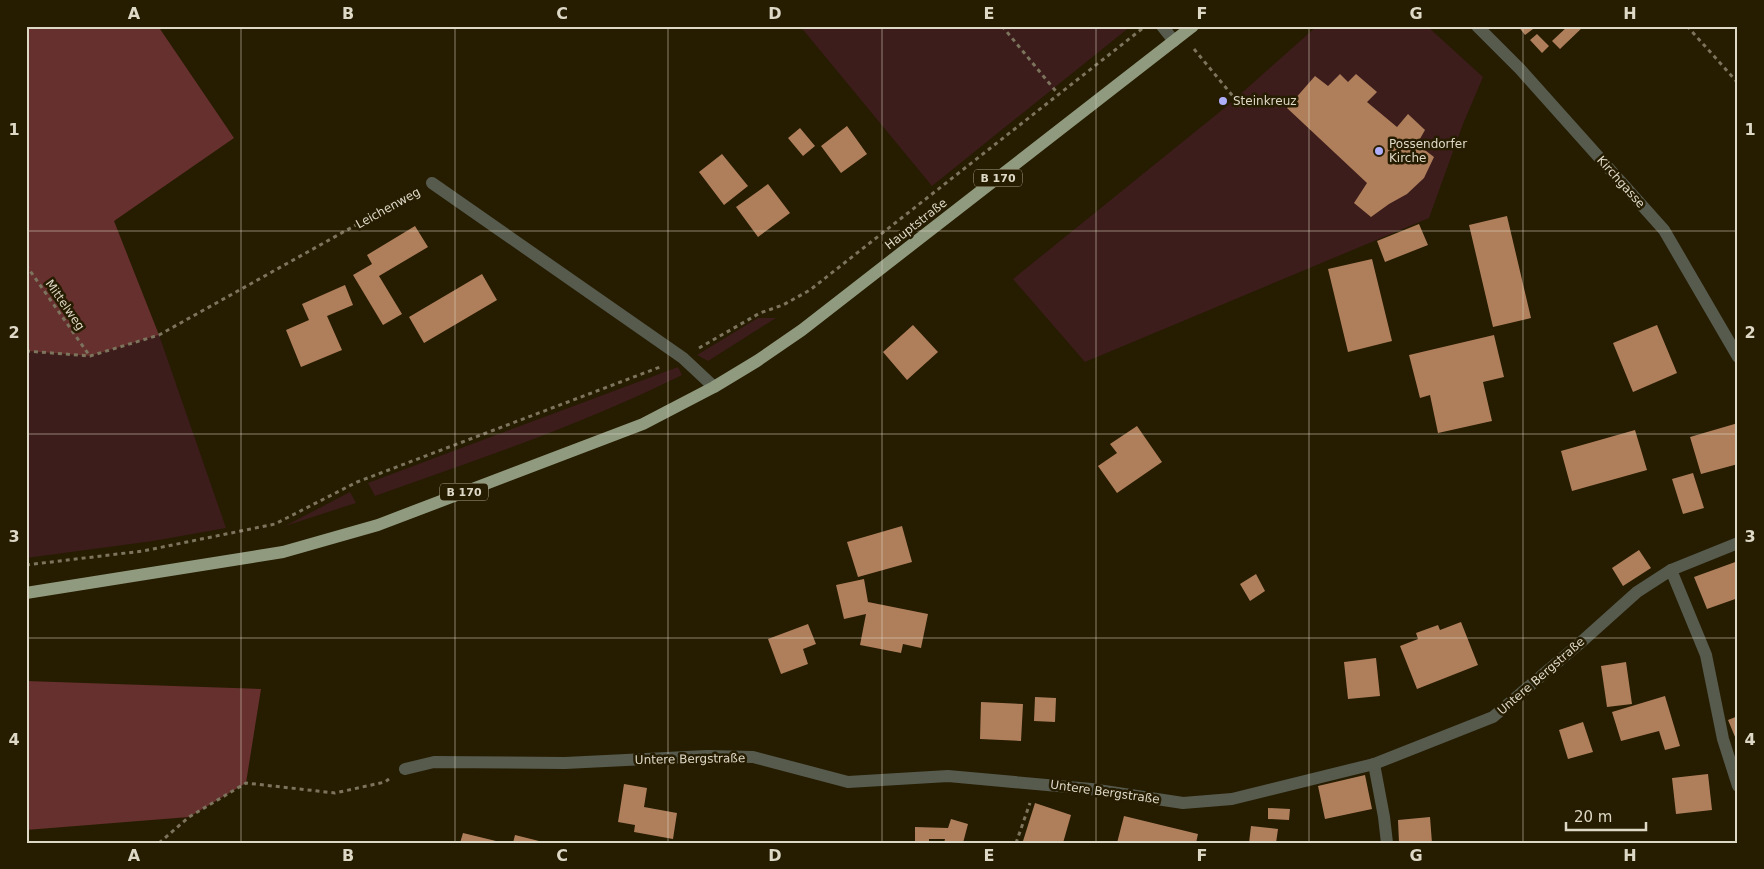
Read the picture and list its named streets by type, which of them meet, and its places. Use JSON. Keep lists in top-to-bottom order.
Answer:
{
  "streets": {
    "main road": ["B 170", "Hauptstraße"],
    "street": ["Kirchgasse", "Leichenweg", "Untere Bergstraße"],
    "path": ["Mittelweg"]
  },
  "crossings": [
    ["Leichenweg", "Hauptstraße"],
    ["Leichenweg", "Mittelweg"]
  ],
  "places": ["Steinkreuz", "Possendorfer Kirche"],
  "scale_bar": "20 m",
  "grid": {
    "columns": [
      "A",
      "B",
      "C",
      "D",
      "E",
      "F",
      "G",
      "H"
    ],
    "rows": [
      "1",
      "2",
      "3",
      "4"
    ]
  }
}
